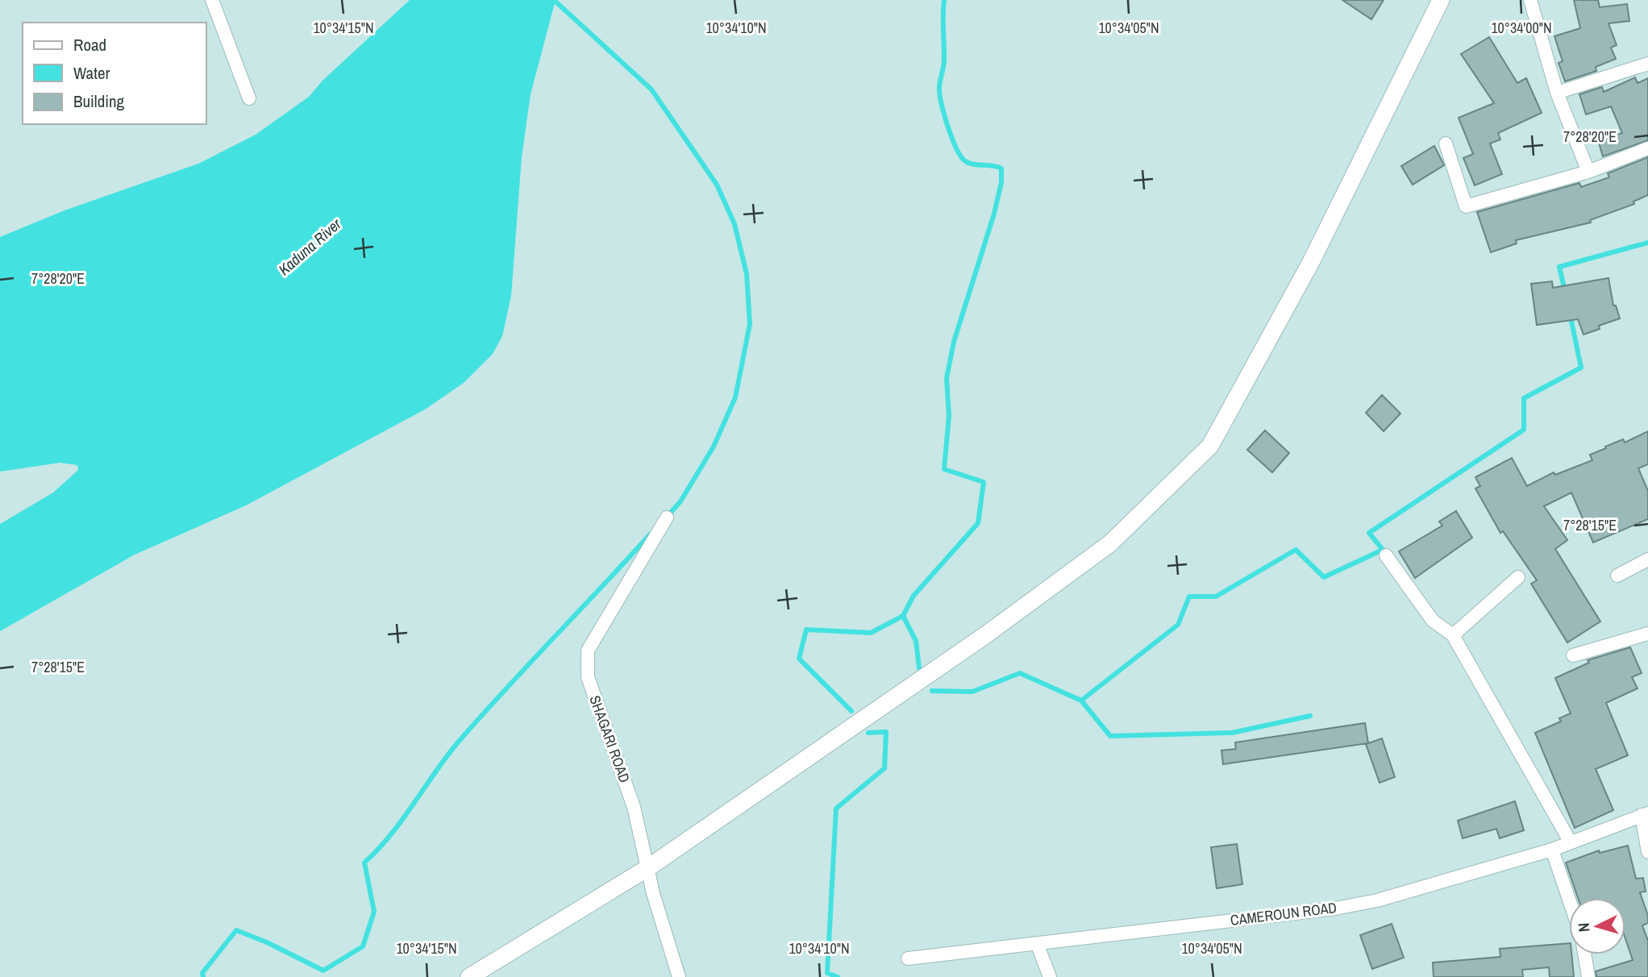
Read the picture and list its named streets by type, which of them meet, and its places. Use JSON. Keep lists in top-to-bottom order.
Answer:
{
  "streets": {
    "street": ["SHAGARI ROAD", "CAMEROUN ROAD"]
  },
  "water": ["Kaduna River"],
  "legend": ["Road", "Water", "Building"],
  "north": "left",
  "coordinates": [
    "10°34'15\"N",
    "10°34'10\"N",
    "10°34'05\"N",
    "10°34'00\"N",
    "7°28'20\"E",
    "7°28'15\"E"
  ]
}
